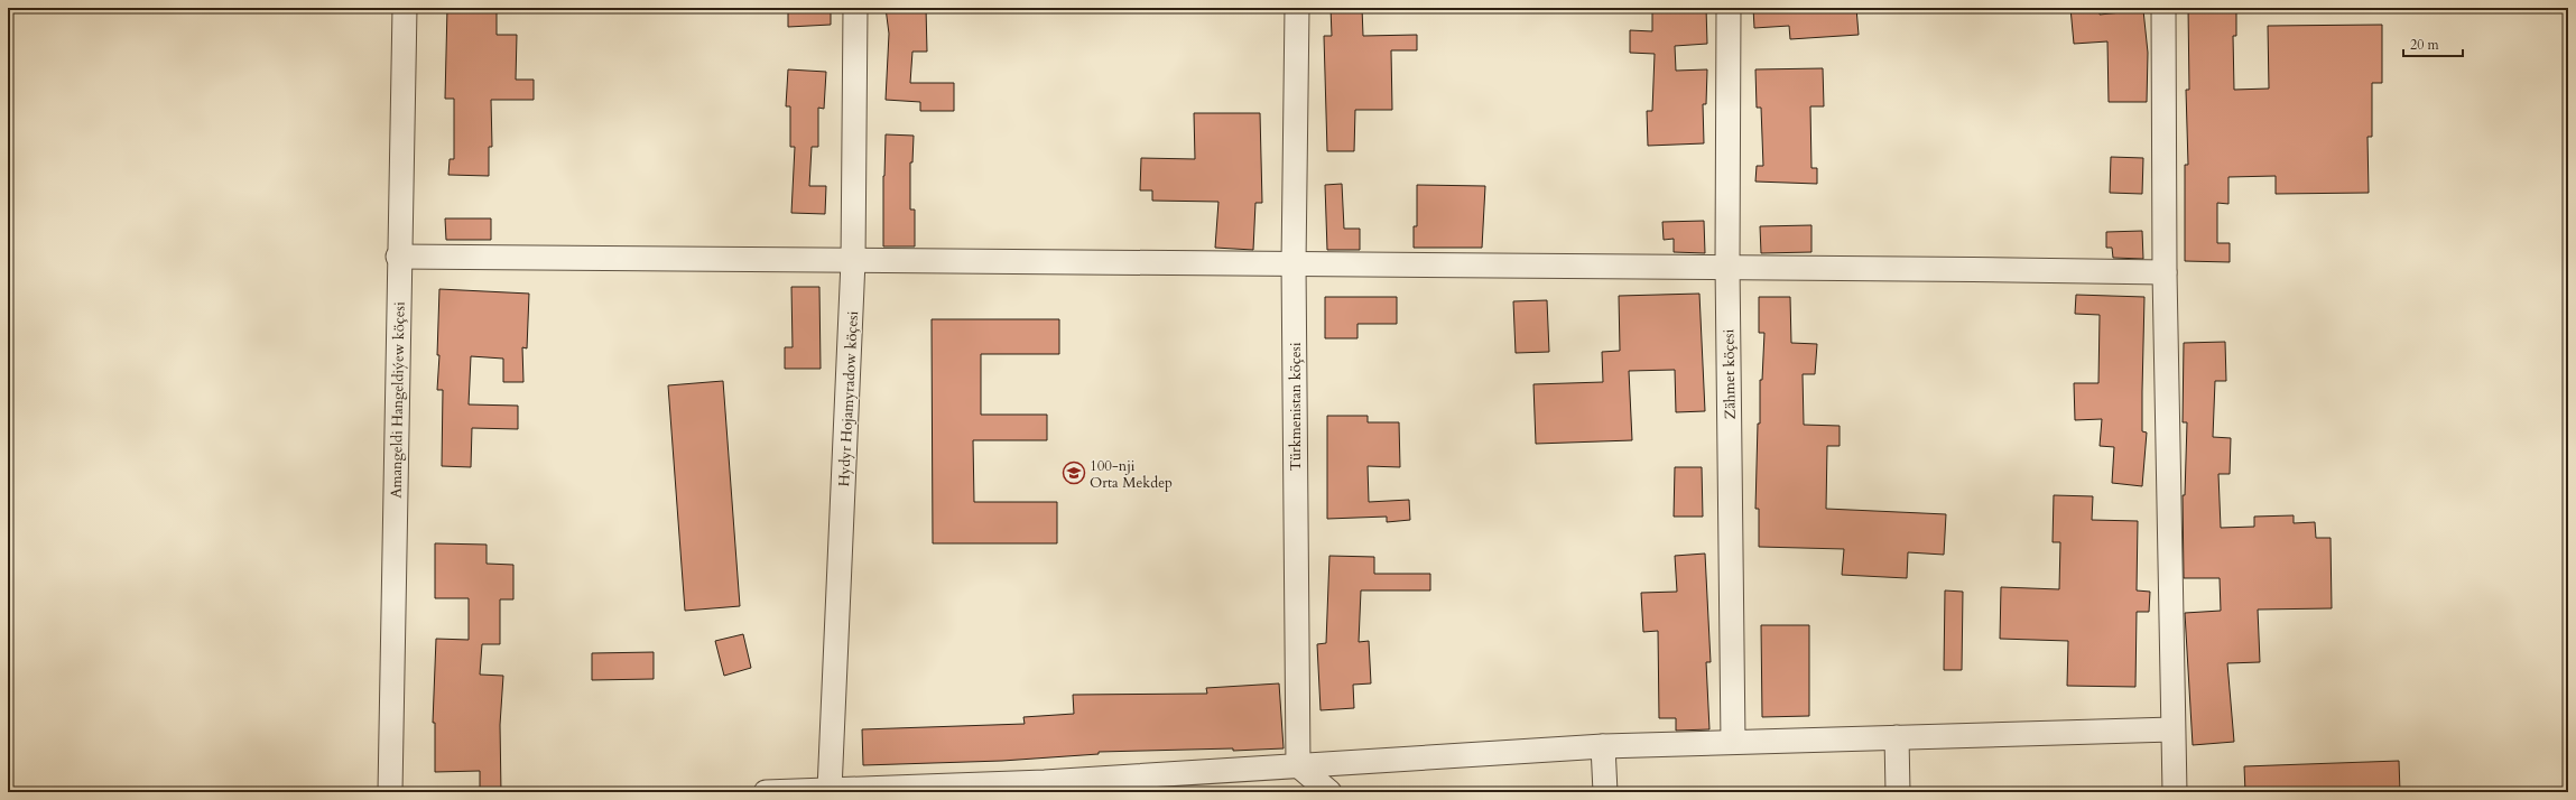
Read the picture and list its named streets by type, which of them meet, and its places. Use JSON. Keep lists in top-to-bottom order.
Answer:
{
  "streets": {
    "street": [
      "Zähmet köçesi",
      "Hydyr Hojamyradow köçesi",
      "Amangeldi Hangeldiýew köçesi",
      "Türkmenistan köçesi"
    ]
  },
  "places": {
    "school or university": ["100-nji Orta Mekdep"]
  },
  "scale_bar": "20 m"
}
